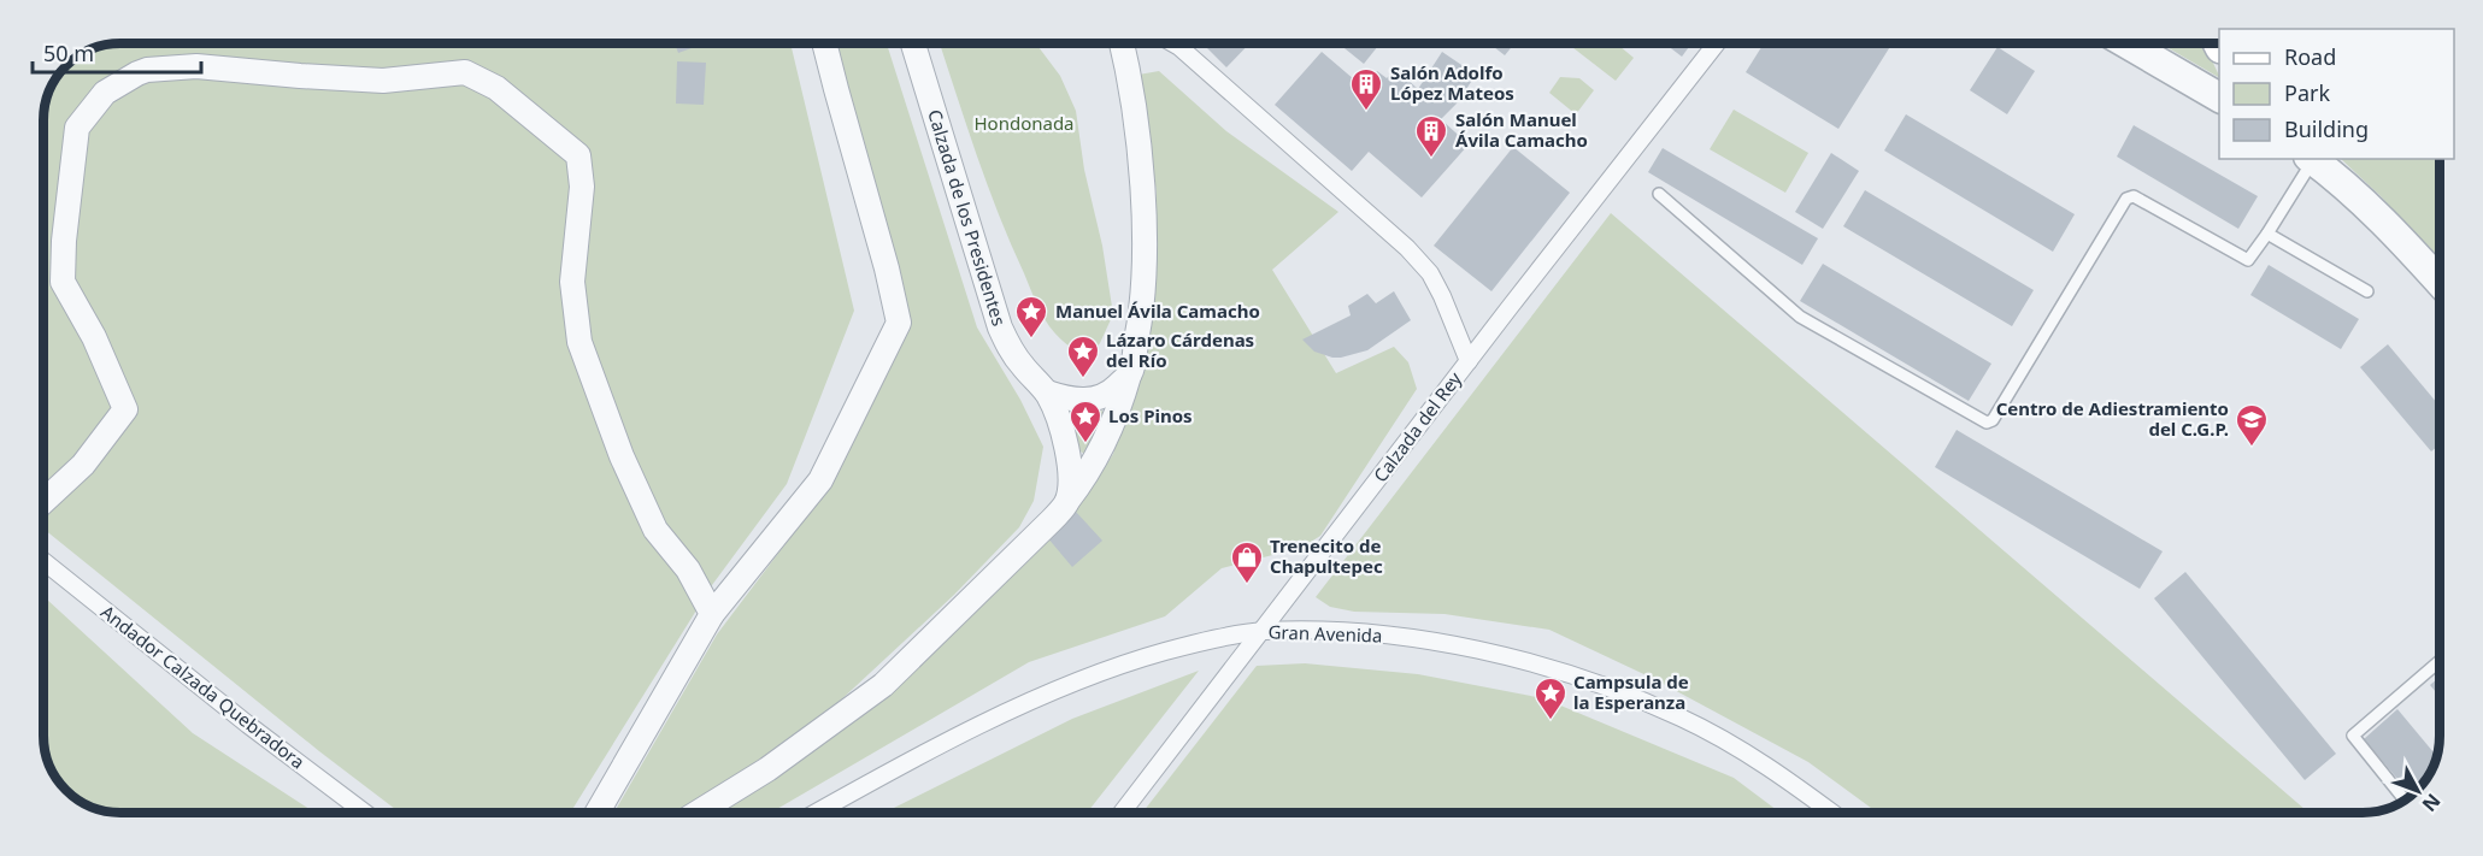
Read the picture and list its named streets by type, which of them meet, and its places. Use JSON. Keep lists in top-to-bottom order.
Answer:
{
  "streets": {
    "street": [
      "Calzada de los Presidentes",
      "Calzada del Rey",
      "Gran Avenida",
      "Andador Calzada Quebradora"
    ]
  },
  "crossings": [
    ["Calzada del Rey", "Gran Avenida"]
  ],
  "parks": ["Hondonada"],
  "places": {
    "building": ["Salón Adolfo López Mateos", "Salón Manuel Ávila Camacho"],
    "place": [
      "Manuel Ávila Camacho",
      "Lázaro Cárdenas del Río",
      "Los Pinos",
      "Campsula de la Esperanza"
    ],
    "school or university": ["Centro de Adiestramiento del C.G.P."],
    "shop": ["Trenecito de Chapultepec"]
  },
  "legend": ["Road", "Park", "Building"],
  "scale_bar": "50 m",
  "north": "bottom right"
}
